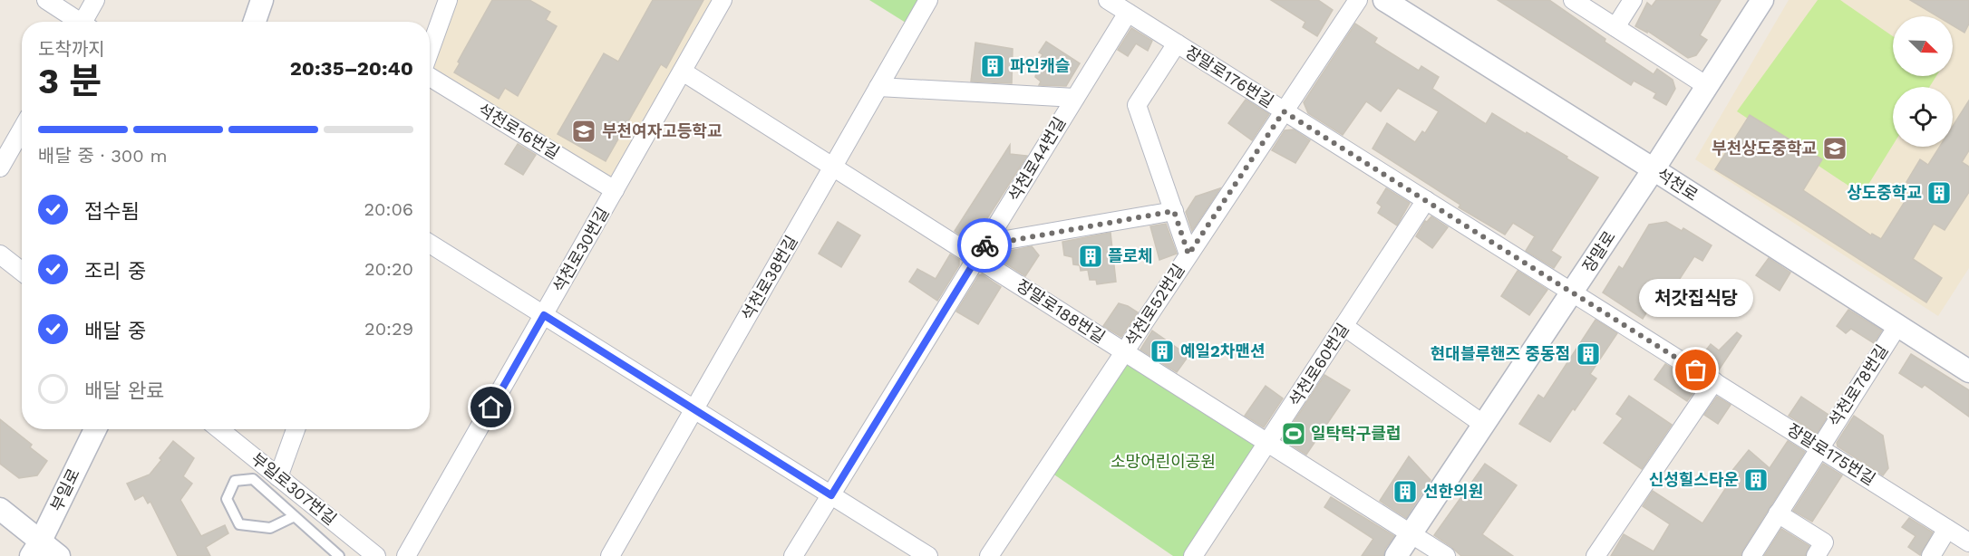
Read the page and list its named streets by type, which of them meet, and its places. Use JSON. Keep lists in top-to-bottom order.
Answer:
{
  "streets": {
    "street": [
      "장말로176번길",
      "석천로16번길",
      "석천로44번길",
      "석천로",
      "석천로30번길",
      "장말로",
      "석천로38번길",
      "석천로52번길",
      "장말로188번길",
      "석천로60번길",
      "석천로78번길",
      "장말로175번길",
      "부일로307번길",
      "부일로"
    ]
  },
  "crossings": [
    ["장말로176번길", "석천로44번길"],
    ["장말로176번길", "장말로"],
    ["장말로176번길", "석천로52번길"],
    ["장말로176번길", "석천로60번길"],
    ["장말로176번길", "장말로175번길"],
    ["석천로16번길", "석천로30번길"],
    ["석천로44번길", "장말로188번길"],
    ["석천로", "장말로"],
    ["석천로", "석천로78번길"],
    ["석천로30번길", "장말로188번길"],
    ["장말로", "장말로188번길"],
    ["장말로", "장말로175번길"],
    ["석천로38번길", "장말로188번길"],
    ["석천로52번길", "장말로188번길"],
    ["장말로188번길", "석천로60번길"],
    ["석천로78번길", "장말로175번길"]
  ],
  "parks": ["소망어린이공원"],
  "places": {
    "building": [
      "파인캐슬",
      "상도중학교",
      "플로체",
      "예일2차맨션",
      "현대블루핸즈 중동점",
      "신성힐스타운",
      "선한의원"
    ],
    "school or university": ["부천여자고등학교", "부천상도중학교"],
    "other": ["처갓집식당"],
    "sports": ["일탁탁구클럽"]
  },
  "north": "bottom right",
  "page": {
    "heading": ["3 분", "도착까지", "20:35–20:40"],
    "bar": "배달 중 · 300 m",
    "list": [
      ["접수됨", "20:06"],
      ["조리 중", "20:20"],
      ["배달 중", "20:29"],
      "배달 완료"
    ],
    "bubble": "처갓집식당"
  }
}
